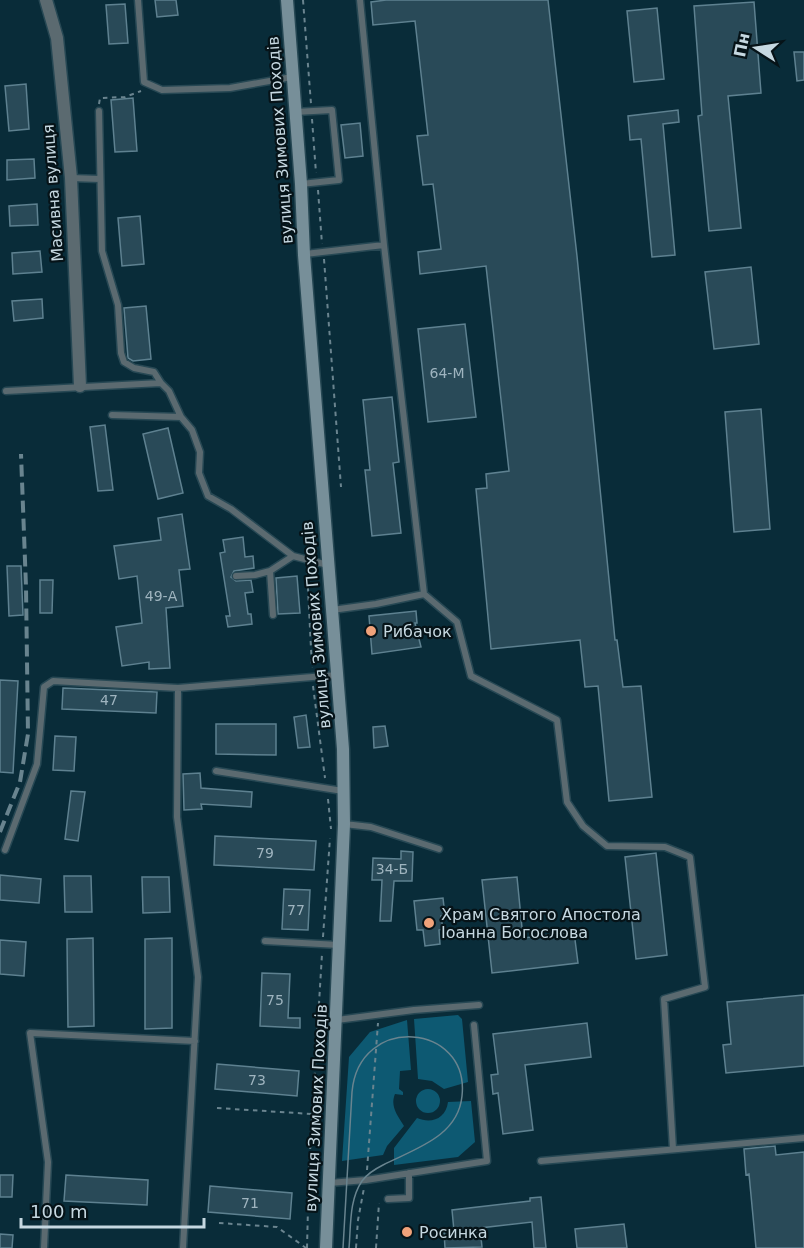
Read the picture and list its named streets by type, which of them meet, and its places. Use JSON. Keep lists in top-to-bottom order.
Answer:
{
  "streets": {
    "main road": ["вулиця Зимових Походів"],
    "street": ["Масивна вулиця"]
  },
  "places": ["Рибачок", "Храм Святого Апостола Іоанна Богослова", "Росинка"],
  "house_numbers": [
    "64-М",
    "49-А",
    "47",
    "79",
    "34-Б",
    "77",
    "75",
    "73",
    "71"
  ],
  "scale_bar": "100 m",
  "north": "left"
}
